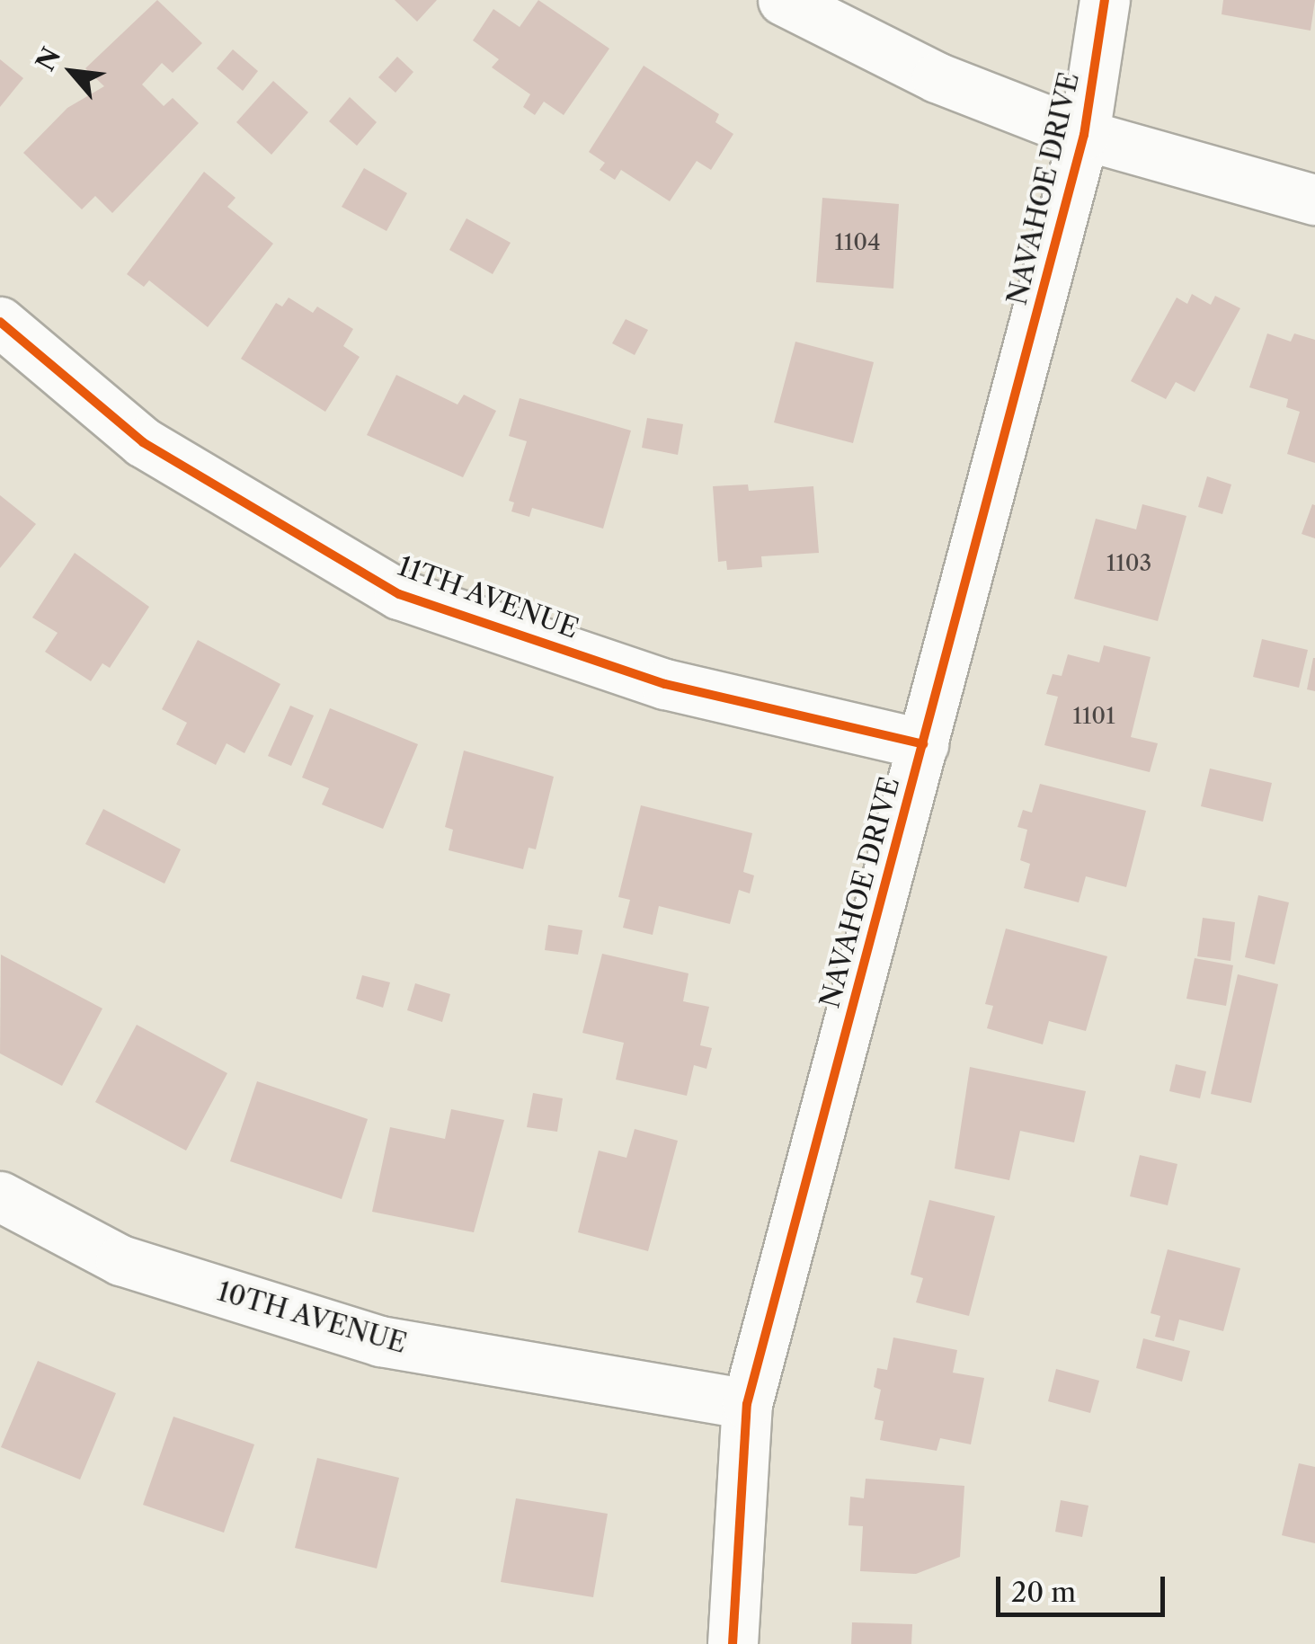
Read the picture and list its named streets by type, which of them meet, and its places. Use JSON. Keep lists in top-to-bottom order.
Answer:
{
  "streets": {
    "street": ["NAVAHOE DRIVE", "11TH AVENUE", "10TH AVENUE"]
  },
  "crossings": [
    ["NAVAHOE DRIVE", "11TH AVENUE"],
    ["NAVAHOE DRIVE", "10TH AVENUE"]
  ],
  "house_numbers": ["1104", "1103", "1101"],
  "scale_bar": "20 m",
  "north": "top left"
}
